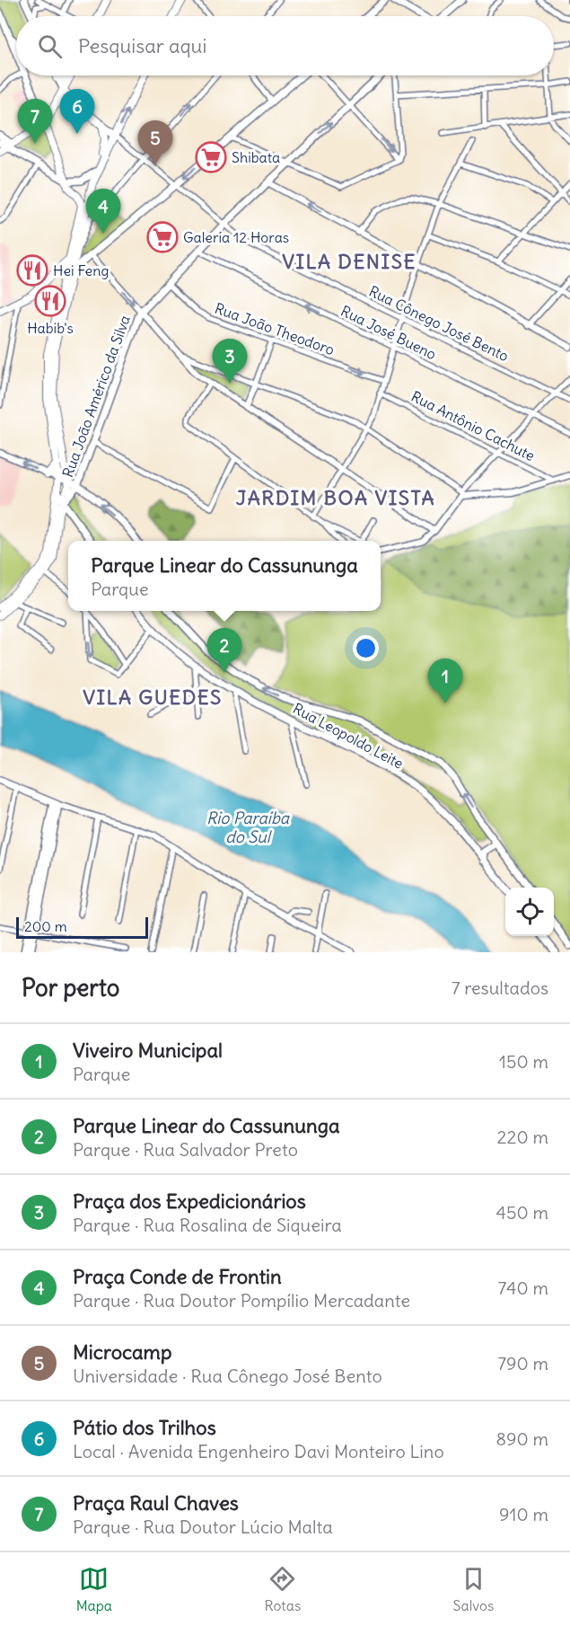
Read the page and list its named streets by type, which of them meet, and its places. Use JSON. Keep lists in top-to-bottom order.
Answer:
{
  "streets": {
    "main road": ["Rua João Américo da Silva", "Rua Leopoldo Leite"],
    "street": [
      "Rua Cônego José Bento",
      "Rua João Theodoro",
      "Rua José Bueno",
      "Rua Antônio Cachute"
    ]
  },
  "crossings": [
    ["Rua Cônego José Bento", "Rua João Américo da Silva"],
    ["Rua João Theodoro", "Rua João Américo da Silva"],
    ["Rua José Bueno", "Rua João Américo da Silva"]
  ],
  "one_way": ["Rua João Theodoro", "Rua José Bueno"],
  "districts": ["VILA DENISE", "JARDIM BOA VISTA", "VILA GUEDES"],
  "water": ["Rio Paraíba do Sul"],
  "places": {
    "supermarket": ["Shibata", "Galeria 12 Horas"],
    "restaurant": ["Hei Feng", "Habib's"]
  },
  "scale_bar": "200 m",
  "page": {
    "search": "Pesquisar aqui",
    "pins": [
      "6",
      "7",
      "5",
      "4",
      "3",
      "2",
      "1"
    ],
    "popup": ["Parque Linear do Cassununga", "Parque"],
    "scale": "200 m",
    "heading": ["Por perto", "7 resultados"],
    "list": [
      {
        "mark": "1",
        "name": "Viveiro Municipal",
        "note": "Parque",
        "value": "150 m"
      },
      {
        "mark": "2",
        "name": "Parque Linear do Cassununga",
        "note": "Parque · Rua Salvador Preto",
        "value": "220 m"
      },
      {
        "mark": "3",
        "name": "Praça dos Expedicionários",
        "note": "Parque · Rua Rosalina de Siqueira",
        "value": "450 m"
      },
      {
        "mark": "4",
        "name": "Praça Conde de Frontin",
        "note": "Parque · Rua Doutor Pompílio Mercadante",
        "value": "740 m"
      },
      {
        "mark": "5",
        "name": "Microcamp",
        "note": "Universidade · Rua Cônego José Bento",
        "value": "790 m"
      },
      {
        "mark": "6",
        "name": "Pátio dos Trilhos",
        "note": "Local · Avenida Engenheiro Davi Monteiro Lino",
        "value": "890 m"
      },
      {
        "mark": "7",
        "name": "Praça Raul Chaves",
        "note": "Parque · Rua Doutor Lúcio Malta",
        "value": "910 m"
      }
    ],
    "nav": ["Mapa", "Rotas", "Salvos"]
  }
}
